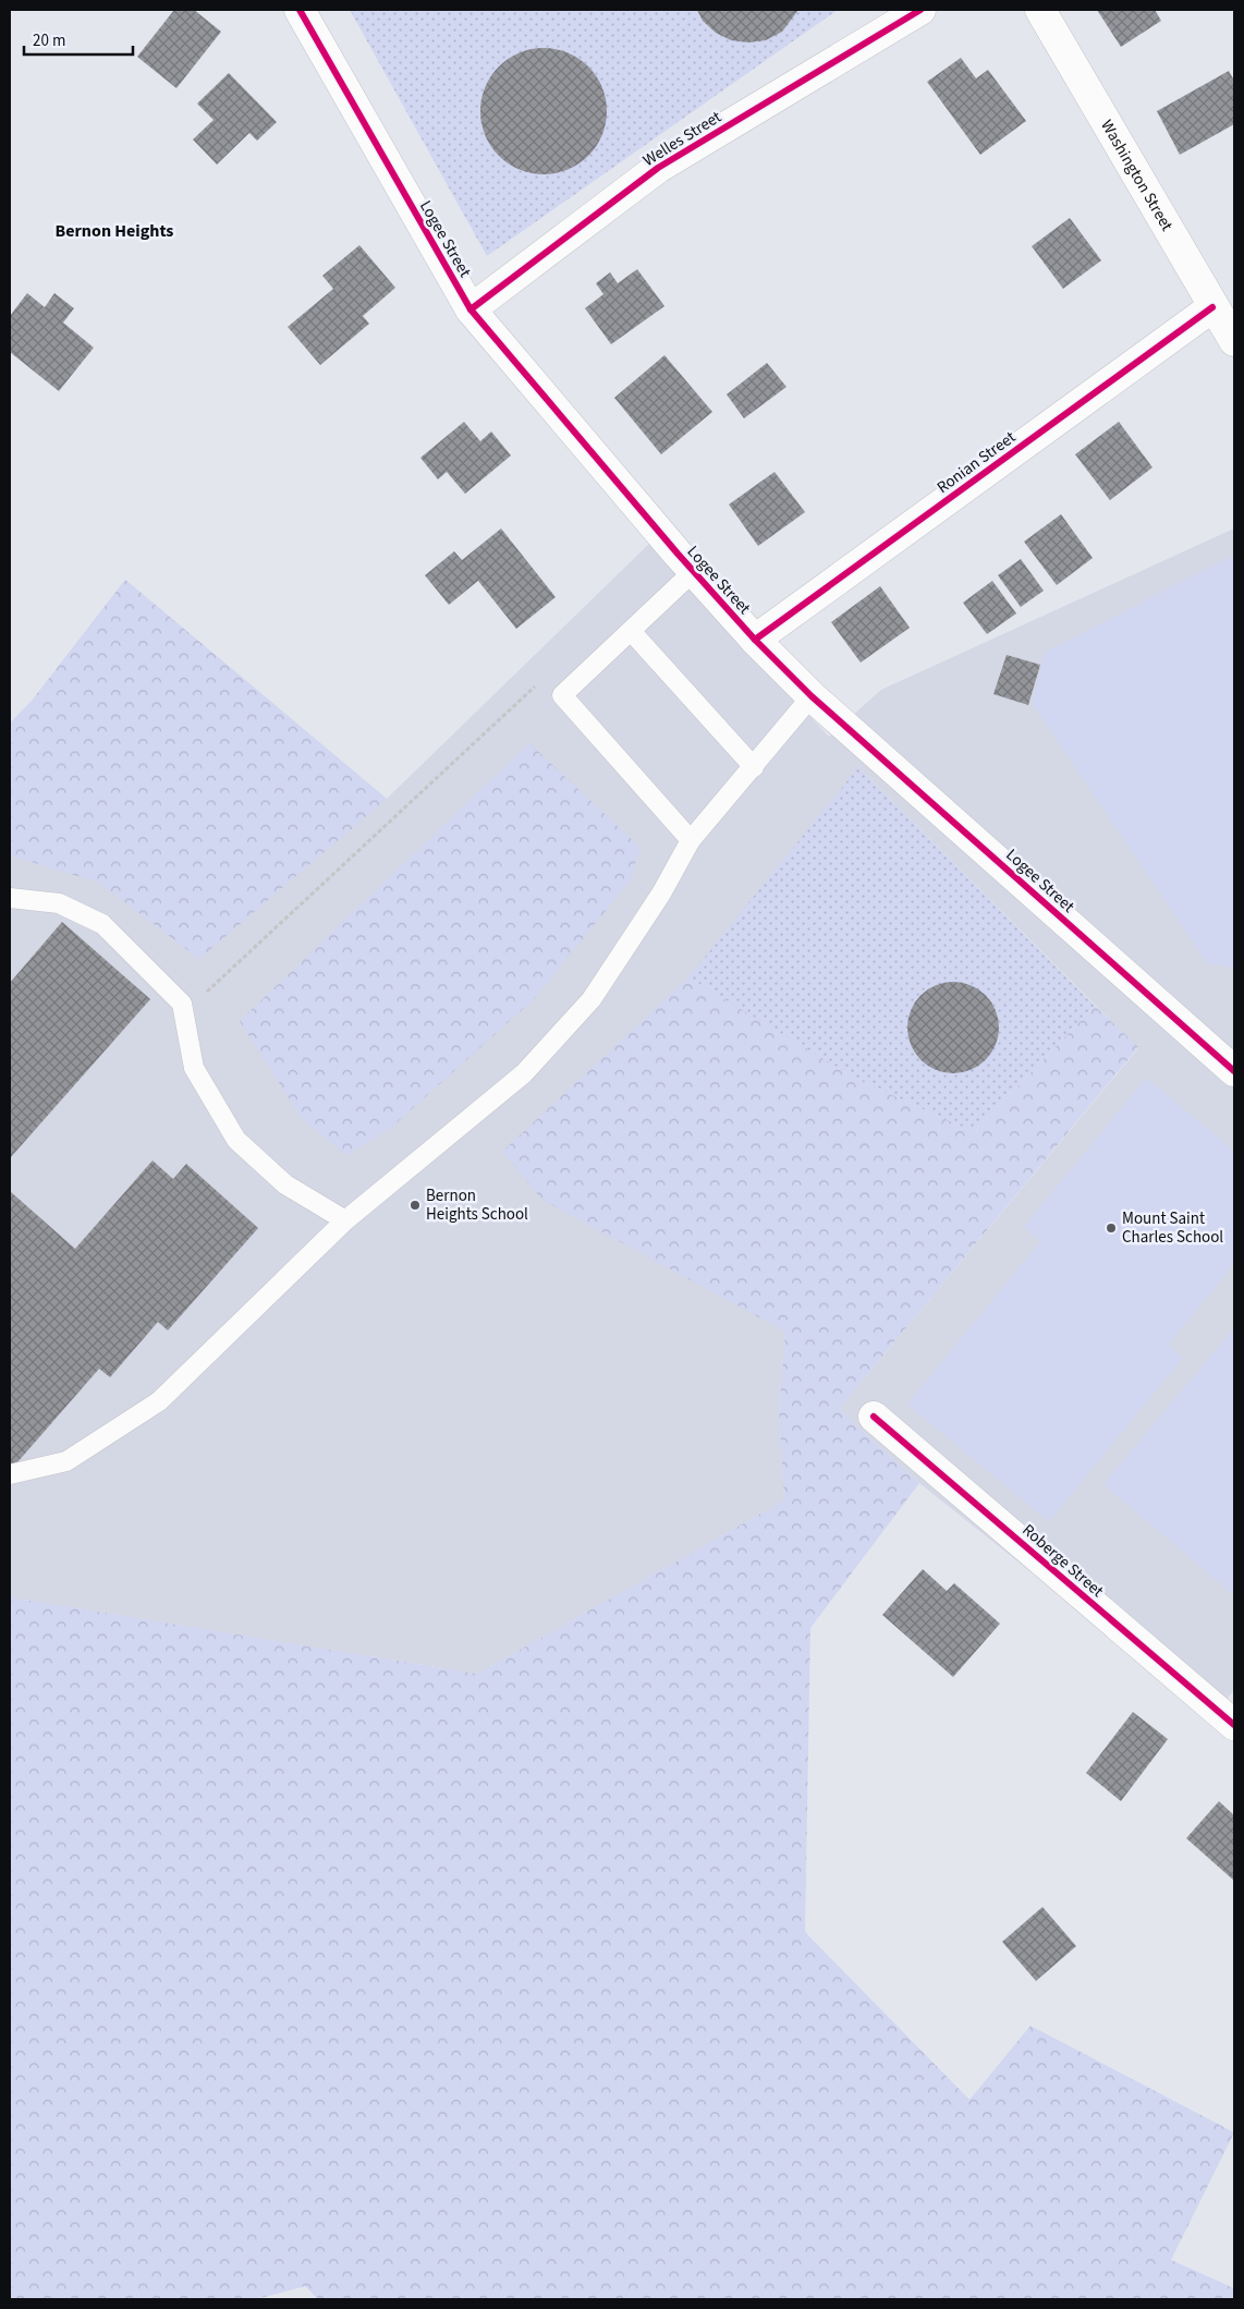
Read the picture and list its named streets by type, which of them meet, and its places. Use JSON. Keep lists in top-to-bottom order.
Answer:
{
  "streets": {
    "street": [
      "Welles Street",
      "Washington Street",
      "Logee Street",
      "Ronian Street",
      "Roberge Street"
    ]
  },
  "crossings": [
    ["Welles Street", "Logee Street"],
    ["Washington Street", "Ronian Street"],
    ["Logee Street", "Ronian Street"]
  ],
  "districts": ["Bernon Heights"],
  "places": ["Bernon Heights School", "Mount Saint Charles School"],
  "scale_bar": "20 m"
}
